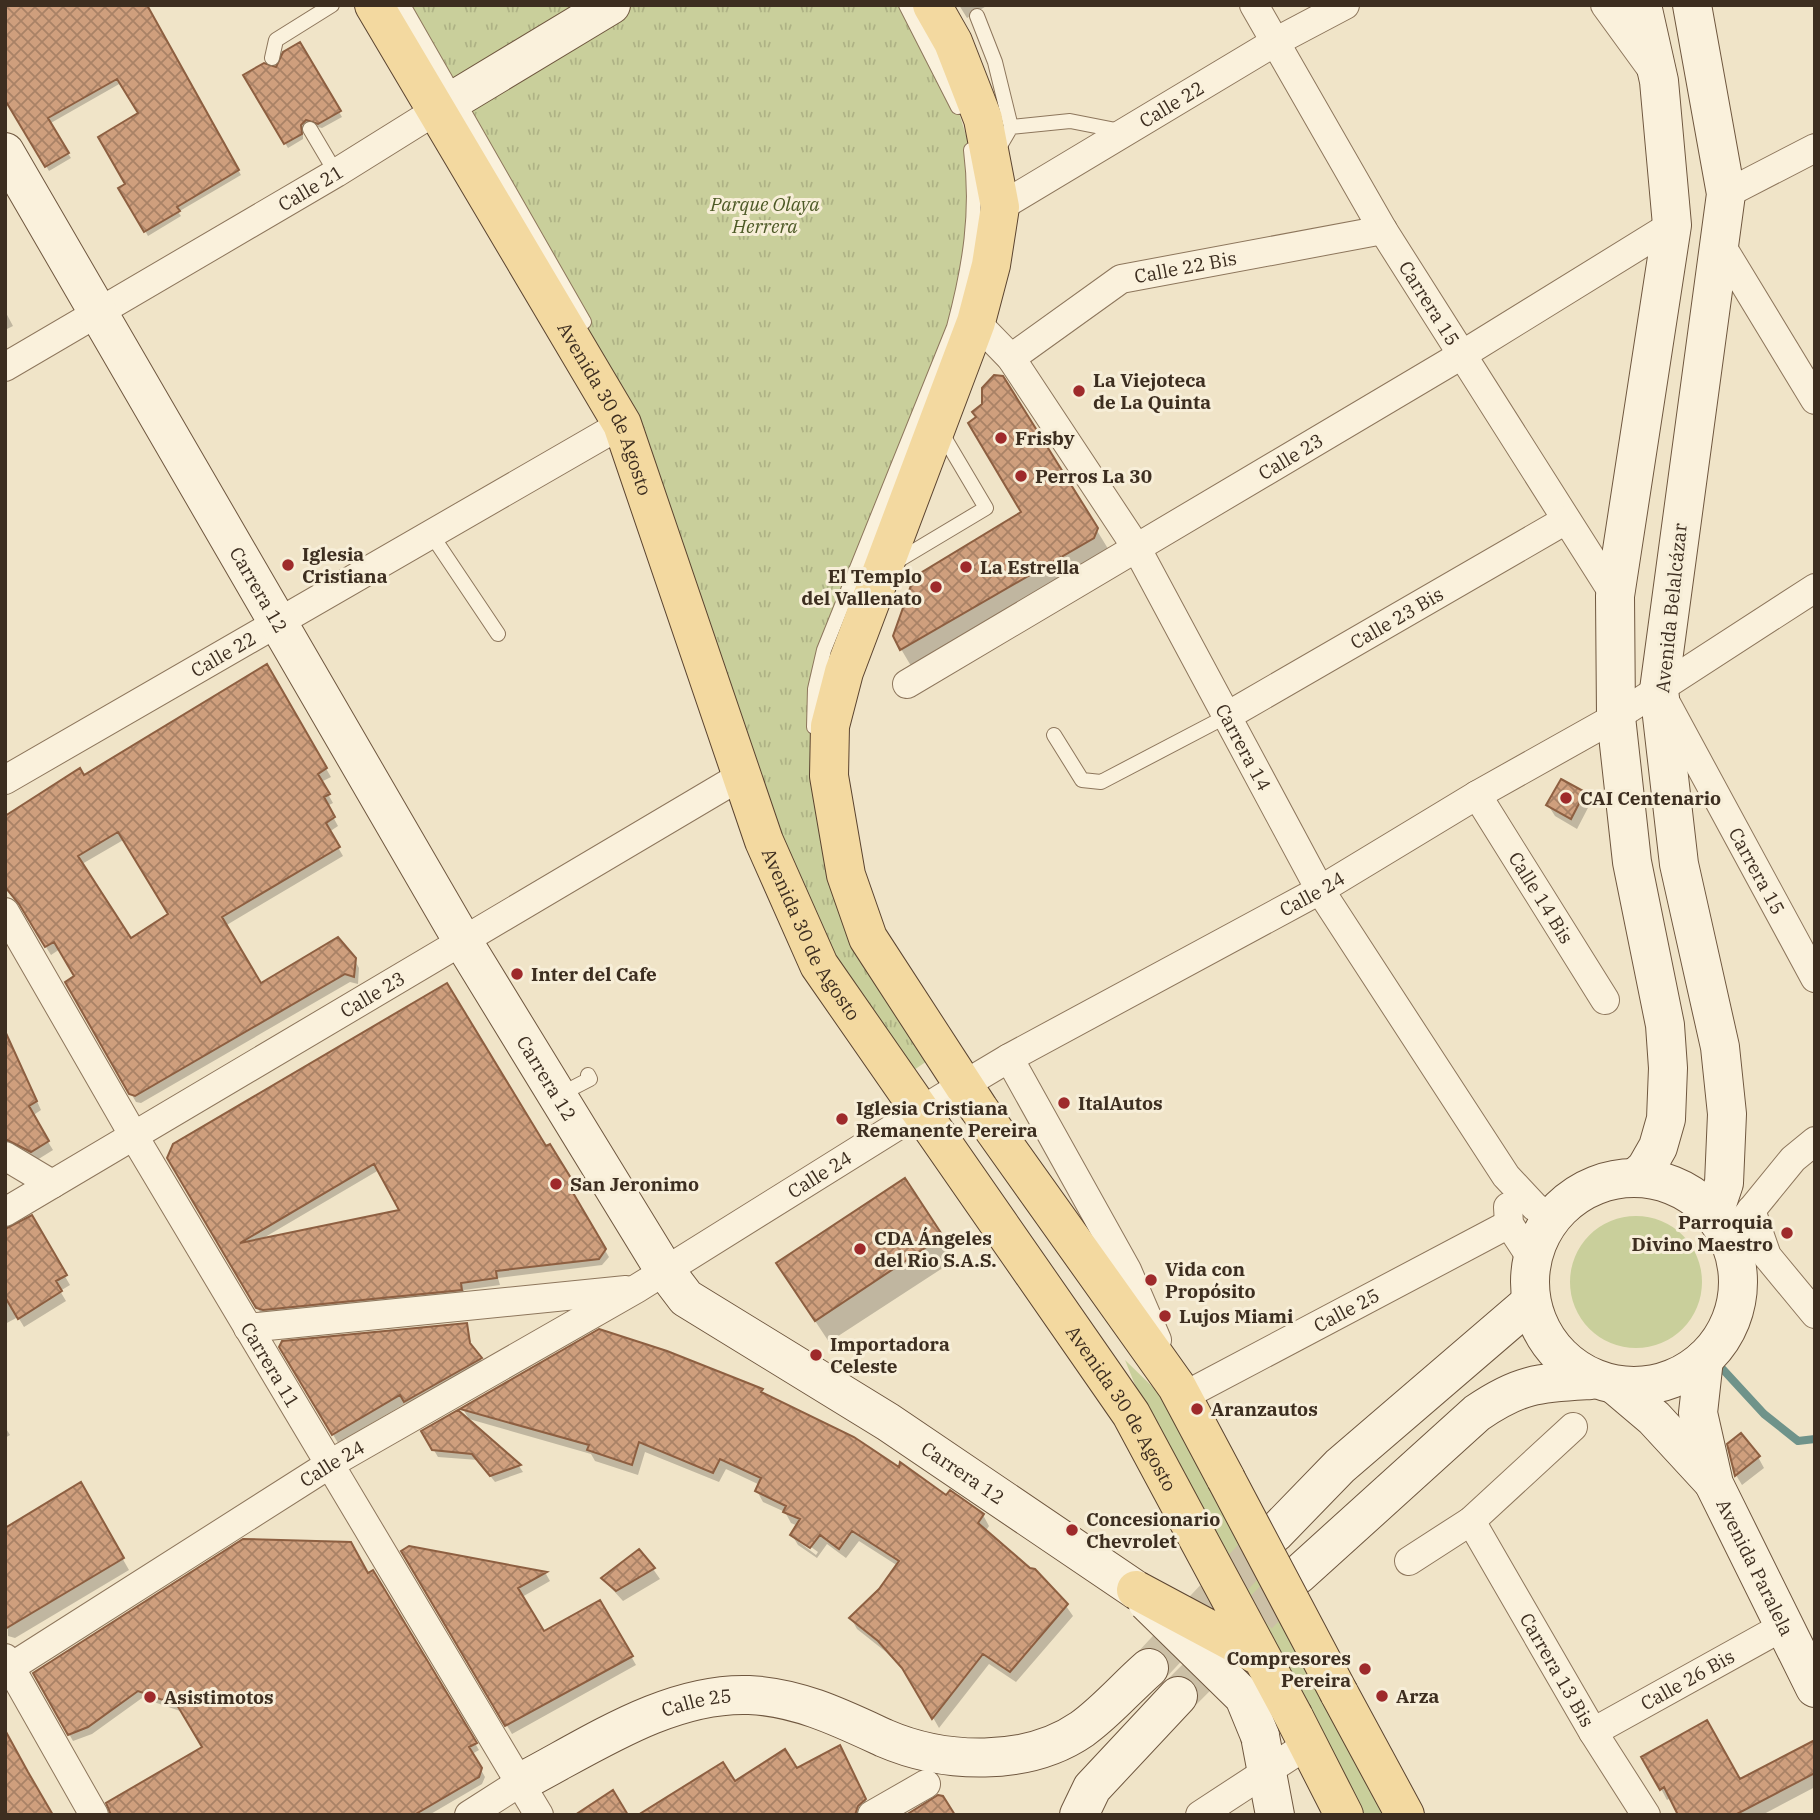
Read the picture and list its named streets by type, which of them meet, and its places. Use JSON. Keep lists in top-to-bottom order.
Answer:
{
  "streets": {
    "main road": [
      "Calle 21",
      "Avenida 30 de Agosto",
      "Carrera 12",
      "Avenida Belalcázar",
      "Calle 25",
      "Avenida Paralela"
    ],
    "street": [
      "Calle 22",
      "Calle 22 Bis",
      "Carrera 15",
      "Calle 23",
      "Calle 23 Bis",
      "Carrera 14",
      "Calle 24",
      "Calle 14 Bis",
      "Carrera 11",
      "Carrera 13 Bis",
      "Calle 26 Bis"
    ]
  },
  "crossings": [
    ["Calle 22", "Carrera 15"],
    ["Calle 22", "Avenida 30 de Agosto"],
    ["Calle 22", "Carrera 12"],
    ["Calle 21", "Avenida 30 de Agosto"],
    ["Calle 21", "Carrera 12"],
    ["Calle 22 Bis", "Carrera 15"],
    ["Calle 22 Bis", "Carrera 14"],
    ["Carrera 15", "Calle 23"],
    ["Carrera 15", "Avenida Belalcázar"],
    ["Carrera 15", "Calle 23 Bis"],
    ["Carrera 15", "Calle 24"],
    ["Avenida 30 de Agosto", "Calle 23"],
    ["Avenida 30 de Agosto", "Carrera 14"],
    ["Avenida 30 de Agosto", "Calle 24"],
    ["Avenida 30 de Agosto", "Calle 25"],
    ["Calle 23", "Carrera 12"],
    ["Calle 23", "Carrera 14"],
    ["Calle 23", "Carrera 11"],
    ["Carrera 12", "Calle 24"],
    ["Avenida Belalcázar", "Carrera 14"],
    ["Avenida Belalcázar", "Calle 24"],
    ["Avenida Belalcázar", "Avenida Paralela"],
    ["Calle 23 Bis", "Carrera 14"],
    ["Carrera 14", "Calle 24"],
    ["Carrera 14", "Calle 25"],
    ["Carrera 14", "Avenida Paralela"],
    ["Calle 24", "Calle 14 Bis"],
    ["Calle 24", "Carrera 11"],
    ["Calle 25", "Carrera 11"],
    ["Avenida Paralela", "Calle 26 Bis"],
    ["Carrera 13 Bis", "Calle 26 Bis"]
  ],
  "parks": ["Parque Olaya Herrera"],
  "places": [
    "La Viejoteca de La Quinta",
    "Frisby",
    "Perros La 30",
    "Iglesia Cristiana",
    "La Estrella",
    "El Templo del Vallenato",
    "CAI Centenario",
    "Inter del Cafe",
    "ItalAutos",
    "Iglesia Cristiana Remanente Pereira",
    "San Jeronimo",
    "Parroquia Divino Maestro",
    "CDA Ángeles del Rio S.A.S.",
    "Vida con Propósito",
    "Lujos Miami",
    "Importadora Celeste",
    "Aranzautos",
    "Concesionario Chevrolet",
    "Compresores Pereira",
    "Arza",
    "Asistimotos"
  ]
}
